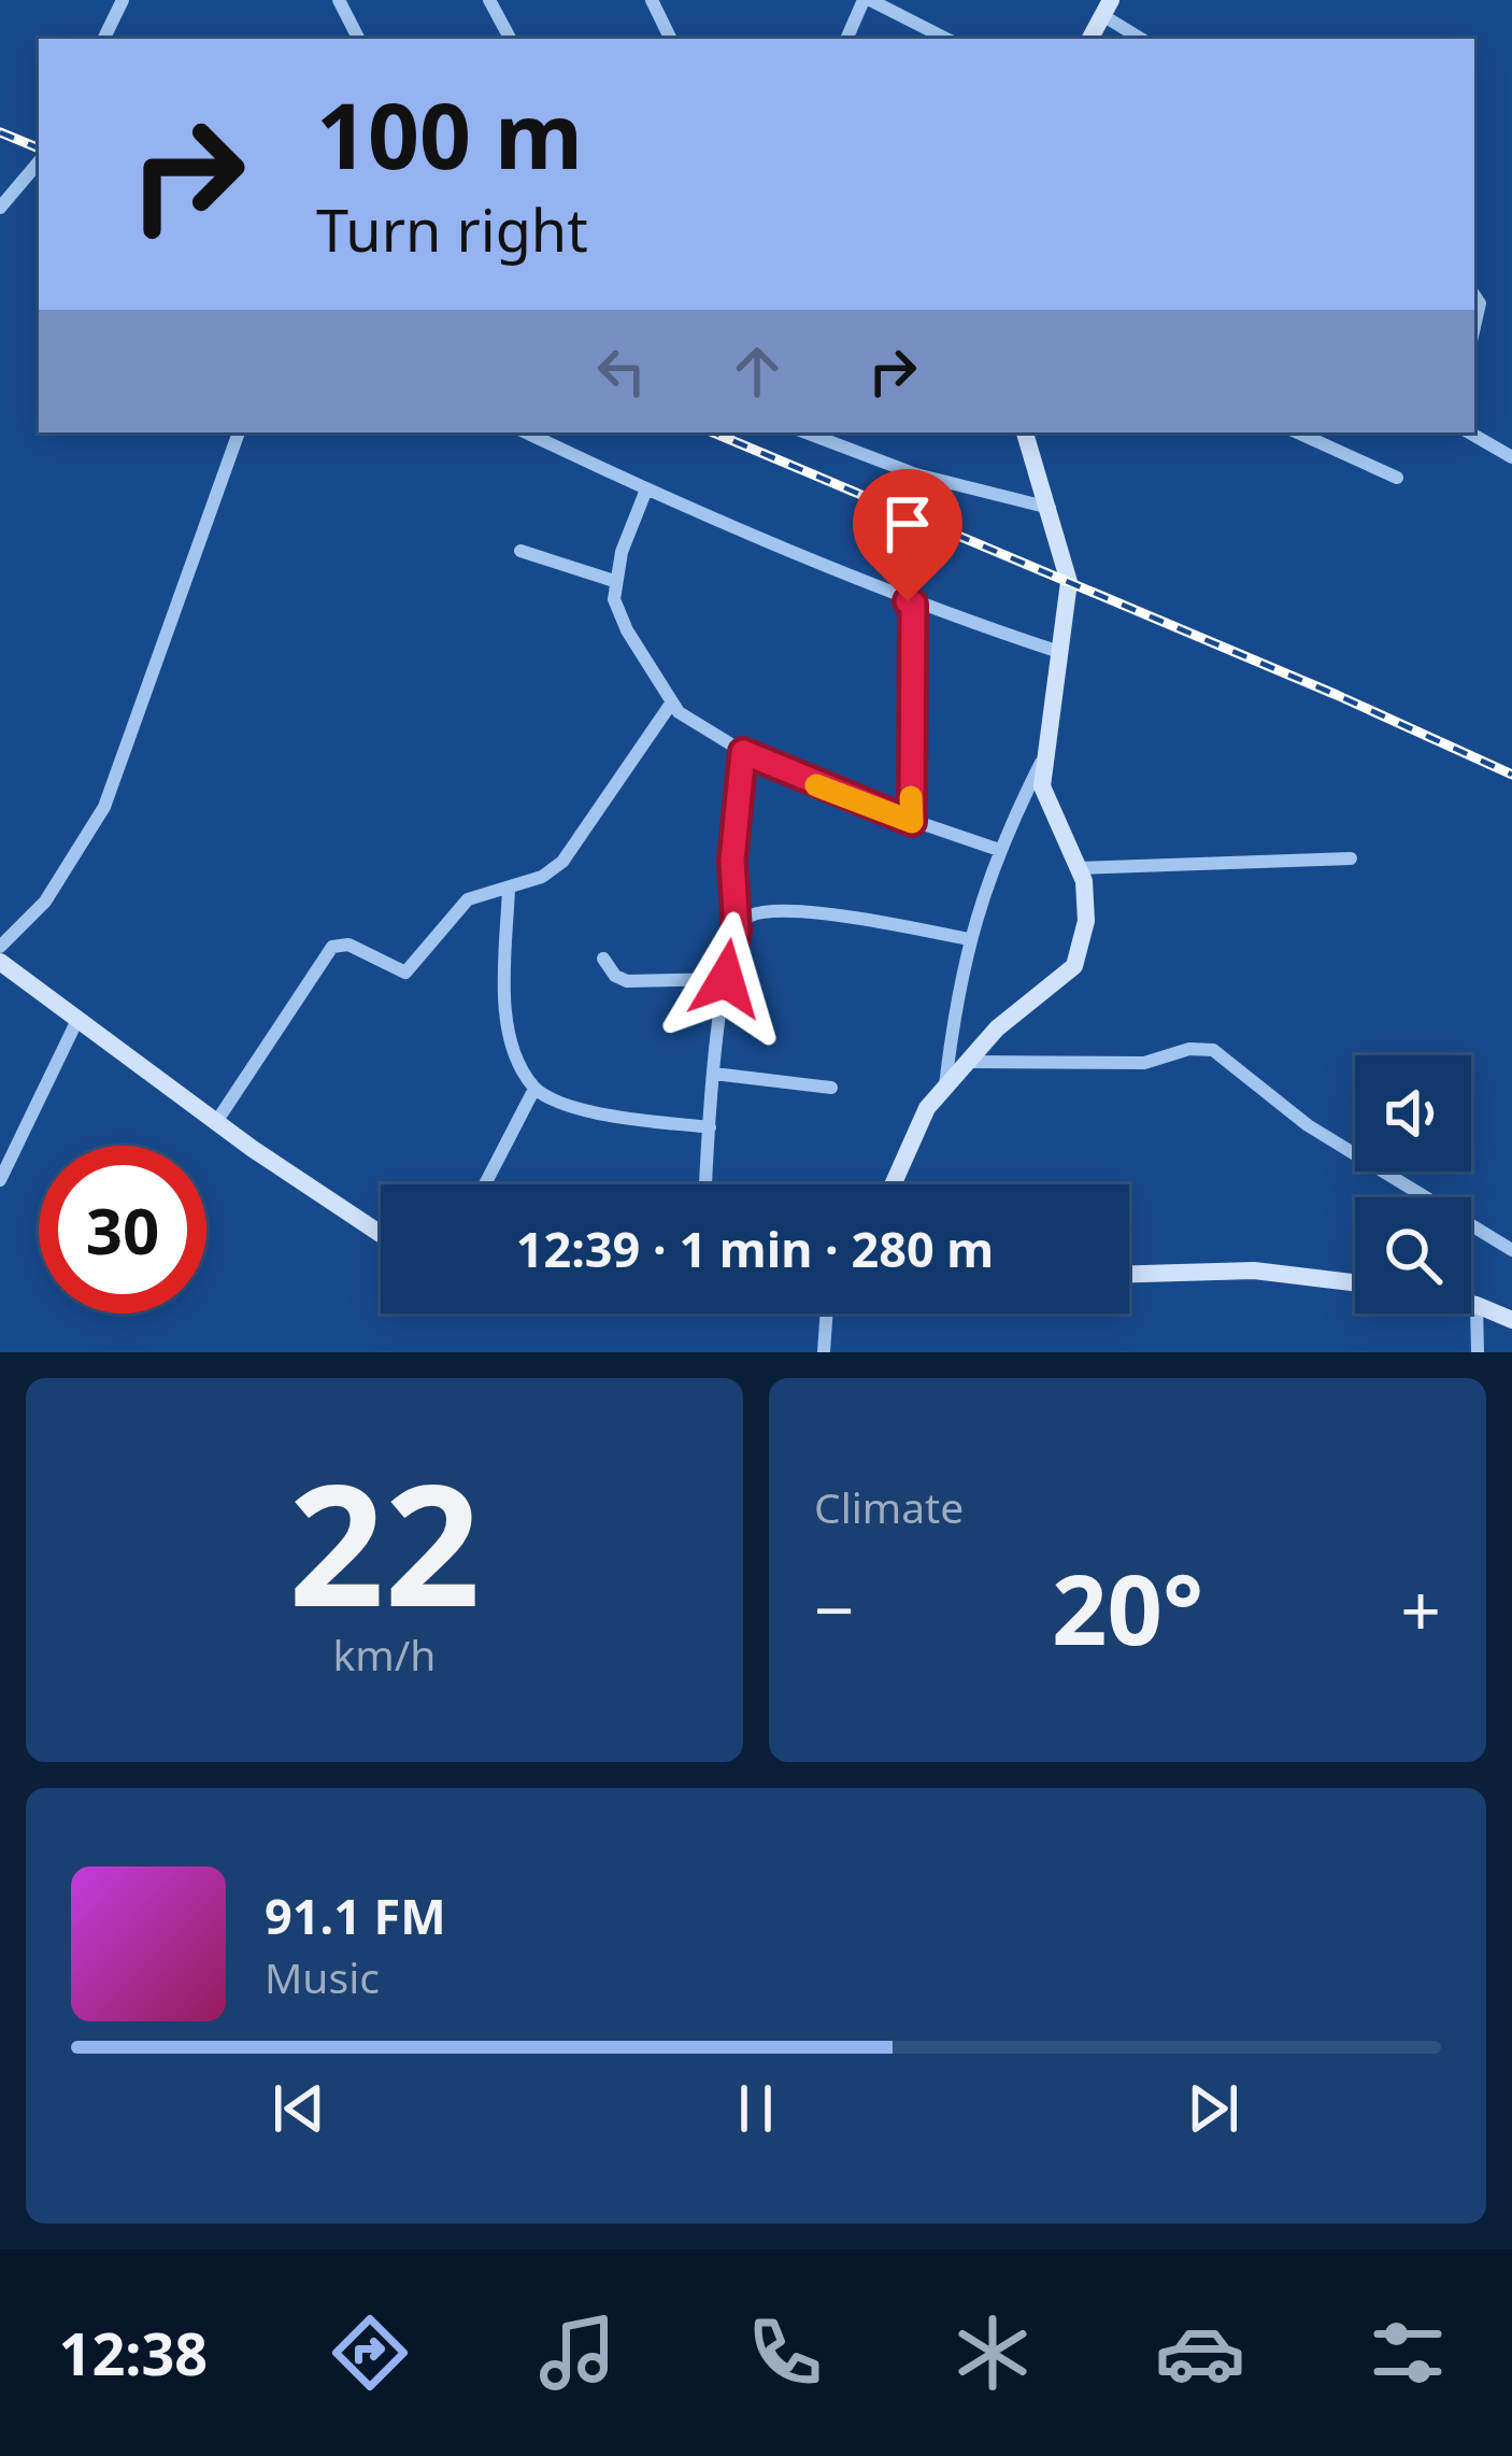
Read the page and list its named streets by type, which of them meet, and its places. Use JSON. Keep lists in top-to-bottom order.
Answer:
{
  "page": {
    "turn": ["100 m", "Turn right"],
    "limit": "30",
    "trip": "12:39 · 1 min · 280 m",
    "tile": [
      ["22", "km/h"],
      "Climate"
    ],
    "heat": ["−", "20°", "+"],
    "song": ["91.1 FM", "Music"],
    "tabs": "12:38"
  }
}
